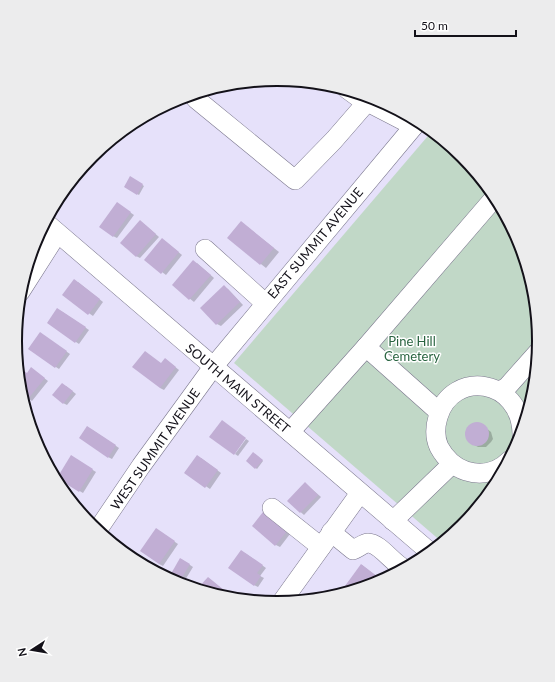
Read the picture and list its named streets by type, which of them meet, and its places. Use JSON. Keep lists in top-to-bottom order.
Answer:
{
  "streets": {
    "street": ["EAST SUMMIT AVENUE", "SOUTH MAIN STREET", "WEST SUMMIT AVENUE"]
  },
  "crossings": [
    ["EAST SUMMIT AVENUE", "SOUTH MAIN STREET"],
    ["EAST SUMMIT AVENUE", "WEST SUMMIT AVENUE"],
    ["SOUTH MAIN STREET", "WEST SUMMIT AVENUE"]
  ],
  "parks": ["Pine Hill Cemetery"],
  "scale_bar": "50 m",
  "north": "left"
}
